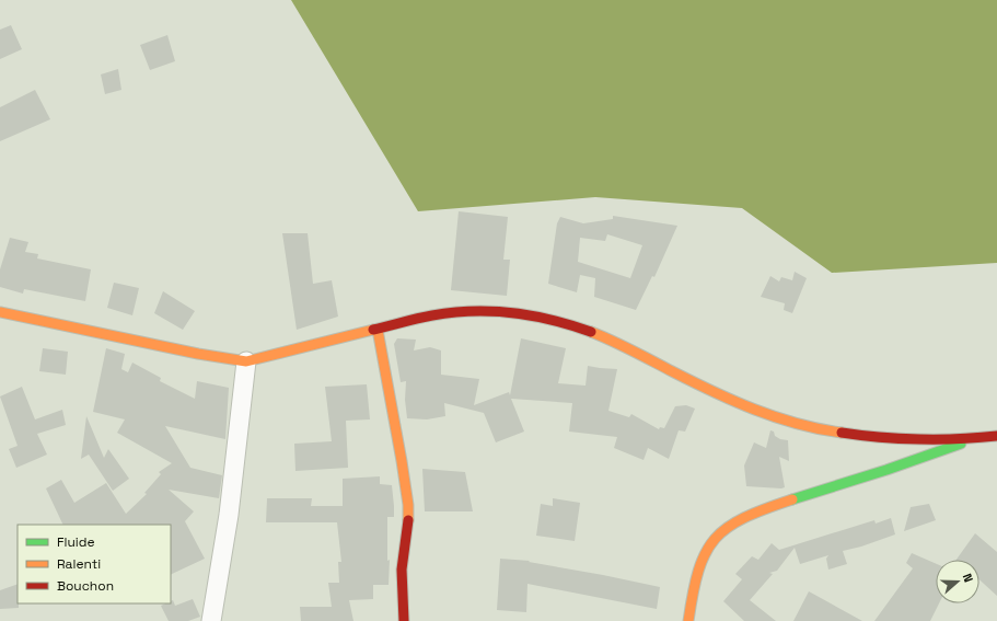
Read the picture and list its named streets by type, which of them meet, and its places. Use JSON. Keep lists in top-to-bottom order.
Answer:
{
  "legend": ["Fluide", "Ralenti", "Bouchon"],
  "north": "right"
}
